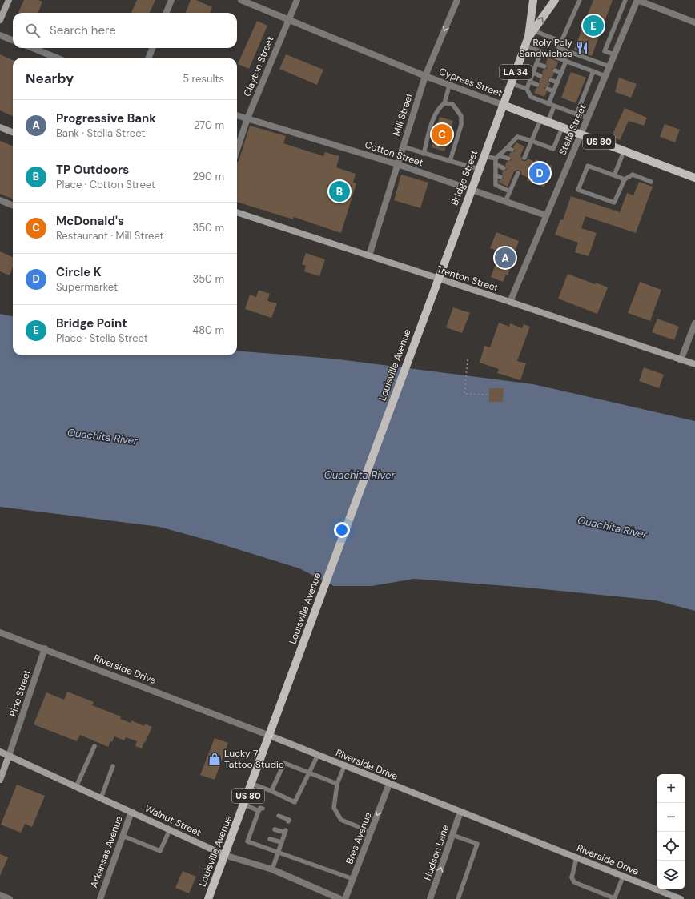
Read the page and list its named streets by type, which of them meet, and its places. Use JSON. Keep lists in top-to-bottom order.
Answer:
{
  "streets": {
    "main road": [
      "LA 34",
      "Cypress Street",
      "US 80",
      "Bridge Street",
      "Louisville Avenue"
    ],
    "street": [
      "Clayton Street",
      "Mill Street",
      "Stella Street",
      "Cotton Street",
      "Trenton Street",
      "Riverside Drive",
      "Pine Street",
      "Walnut Street",
      "Bres Avenue",
      "Arkansas Avenue",
      "Hudson Lane"
    ]
  },
  "crossings": [
    ["Clayton Street", "Cypress Street"],
    ["Clayton Street", "Cotton Street"],
    ["Cypress Street", "Mill Street"],
    ["Cypress Street", "Stella Street"],
    ["Cypress Street", "Bridge Street"],
    ["Mill Street", "Cotton Street"],
    ["Mill Street", "Trenton Street"],
    ["Stella Street", "Cotton Street"],
    ["Stella Street", "Trenton Street"],
    ["Cotton Street", "Bridge Street"],
    ["Bridge Street", "Trenton Street"],
    ["Bridge Street", "Louisville Avenue"],
    ["Louisville Avenue", "Riverside Drive"],
    ["Louisville Avenue", "Walnut Street"],
    ["Riverside Drive", "Pine Street"],
    ["Riverside Drive", "Bres Avenue"],
    ["Riverside Drive", "Hudson Lane"],
    ["Pine Street", "Walnut Street"],
    ["Walnut Street", "Arkansas Avenue"]
  ],
  "one_way": ["Bres Avenue", "Hudson Lane"],
  "water": ["Ouachita River"],
  "places": {
    "restaurant": ["Roly Poly Sandwiches"],
    "shop": ["Lucky 7 Tattoo Studio"]
  },
  "page": {
    "search": "Search here",
    "pins": [
      "E",
      "C",
      "D",
      "B",
      "A"
    ],
    "heading": ["Nearby", "5 results"],
    "list": [
      {
        "mark": "A",
        "name": "Progressive Bank",
        "note": "Bank · Stella Street",
        "value": "270 m"
      },
      {
        "mark": "B",
        "name": "TP Outdoors",
        "note": "Place · Cotton Street",
        "value": "290 m"
      },
      {
        "mark": "C",
        "name": "McDonald's",
        "note": "Restaurant · Mill Street",
        "value": "350 m"
      },
      {
        "mark": "D",
        "name": "Circle K",
        "note": "Supermarket",
        "value": "350 m"
      },
      {
        "mark": "E",
        "name": "Bridge Point",
        "note": "Place · Stella Street",
        "value": "480 m"
      }
    ],
    "map_buttons": ["+", "−"]
  }
}
